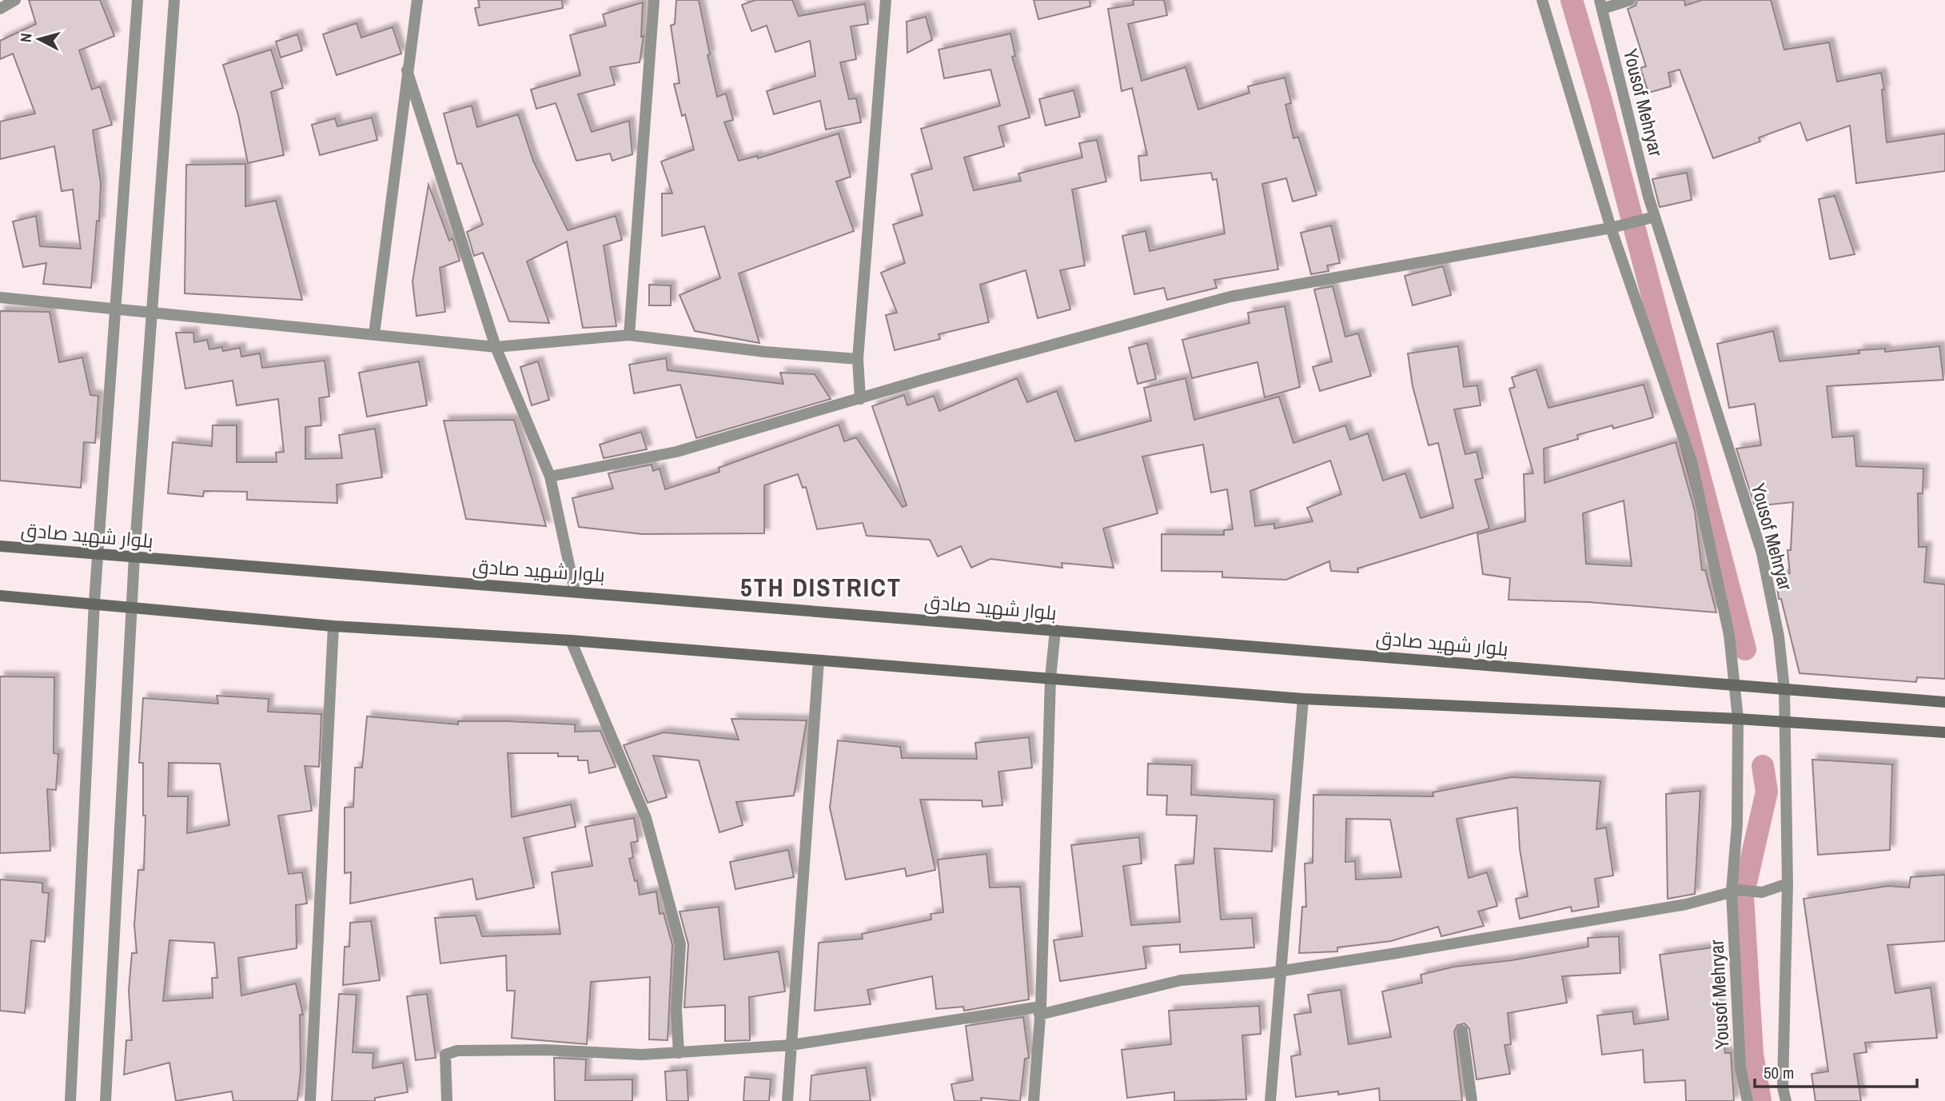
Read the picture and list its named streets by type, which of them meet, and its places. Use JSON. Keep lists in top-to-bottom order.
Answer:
{
  "streets": {
    "main road": ["بلوار شهید صادق"],
    "street": ["Yousof Mehryar"]
  },
  "crossings": [
    ["Yousof Mehryar", "بلوار شهید صادق"]
  ],
  "districts": ["5TH DISTRICT"],
  "scale_bar": "50 m",
  "north": "left"
}
